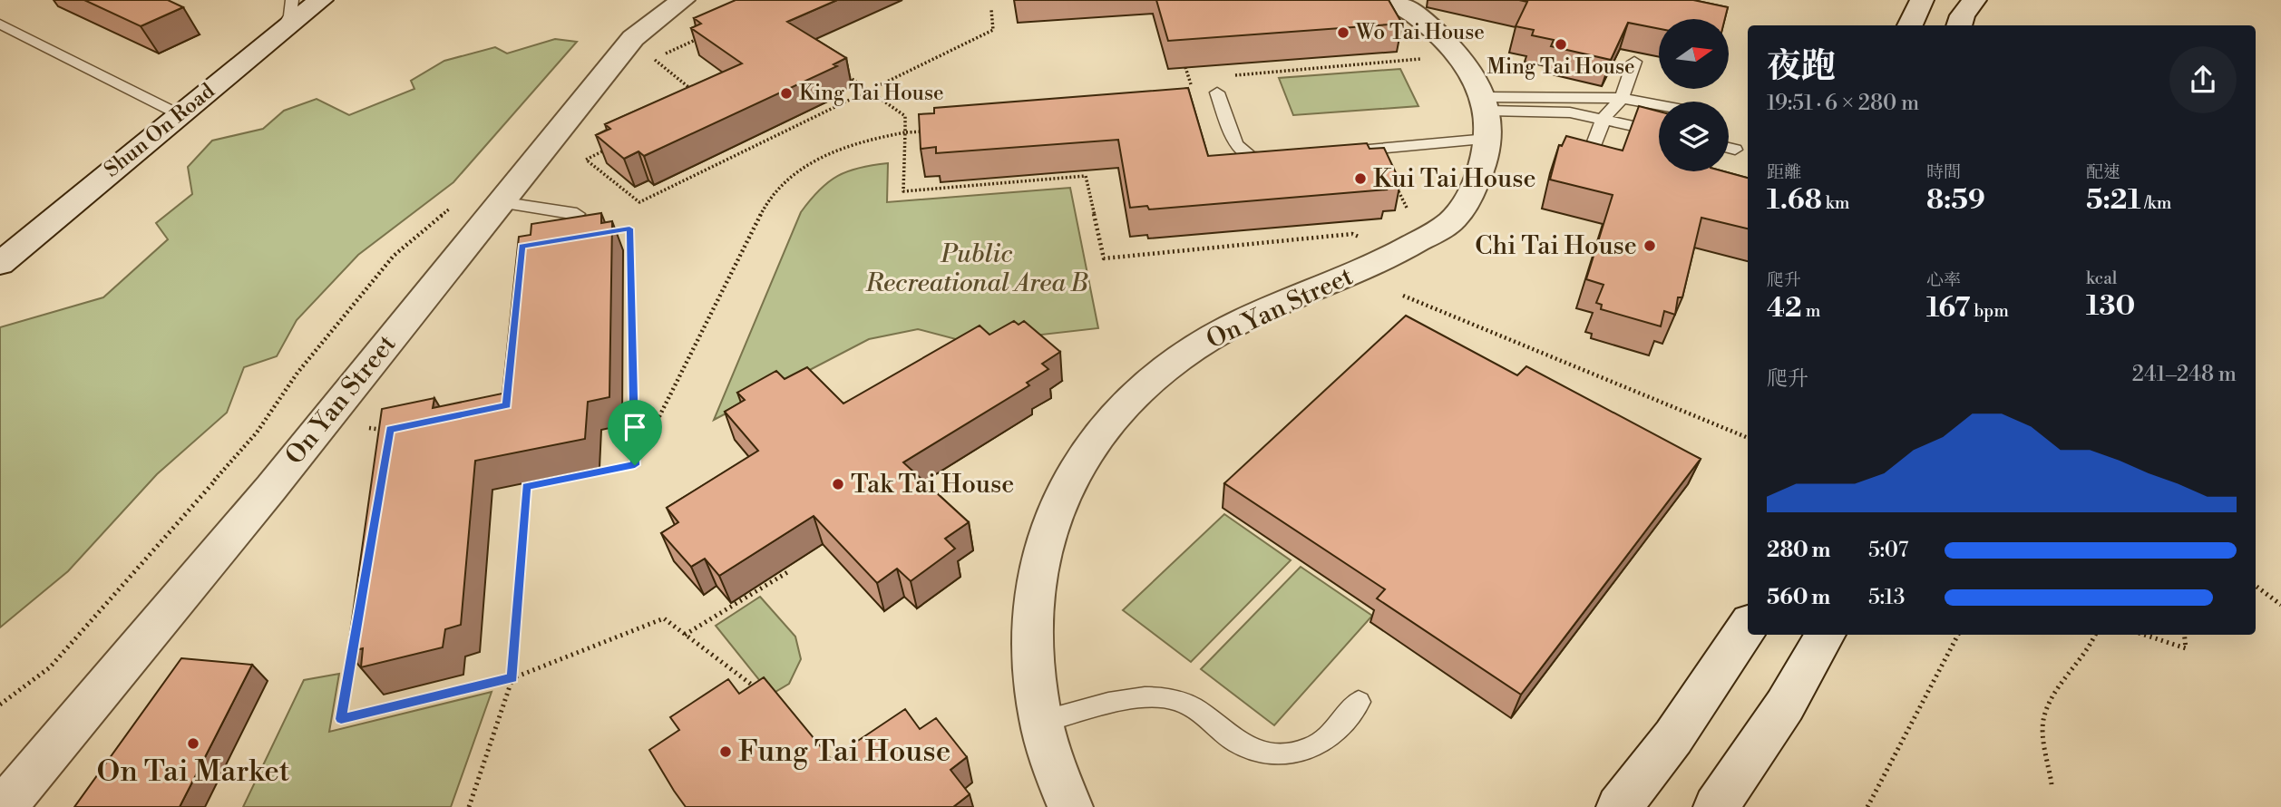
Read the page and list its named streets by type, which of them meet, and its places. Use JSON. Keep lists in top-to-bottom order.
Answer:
{
  "streets": {
    "street": ["Shun On Road", "On Yan Street"]
  },
  "parks": ["Public Recreational Area B"],
  "places": [
    "Wo Tai House",
    "Ming Tai House",
    "King Tai House",
    "Kui Tai House",
    "Chi Tai House",
    "Tak Tai House",
    "On Tai Market",
    "Fung Tai House"
  ],
  "north": "right",
  "page": {
    "heading": ["夜跑", "19:51 · 6 × 280 m"],
    "stats": [
      ["距離", "1.68 km"],
      ["時間", "8:59"],
      ["配速", "5:21 /km"],
      ["爬升", "42 m"],
      ["心率", "167 bpm"],
      ["kcal", "130"]
    ],
    "chart": ["爬升", "241–248 m"],
    "list": [
      {
        "name": "280 m",
        "note": "5:07"
      },
      {
        "name": "560 m",
        "note": "5:13"
      }
    ]
  }
}
